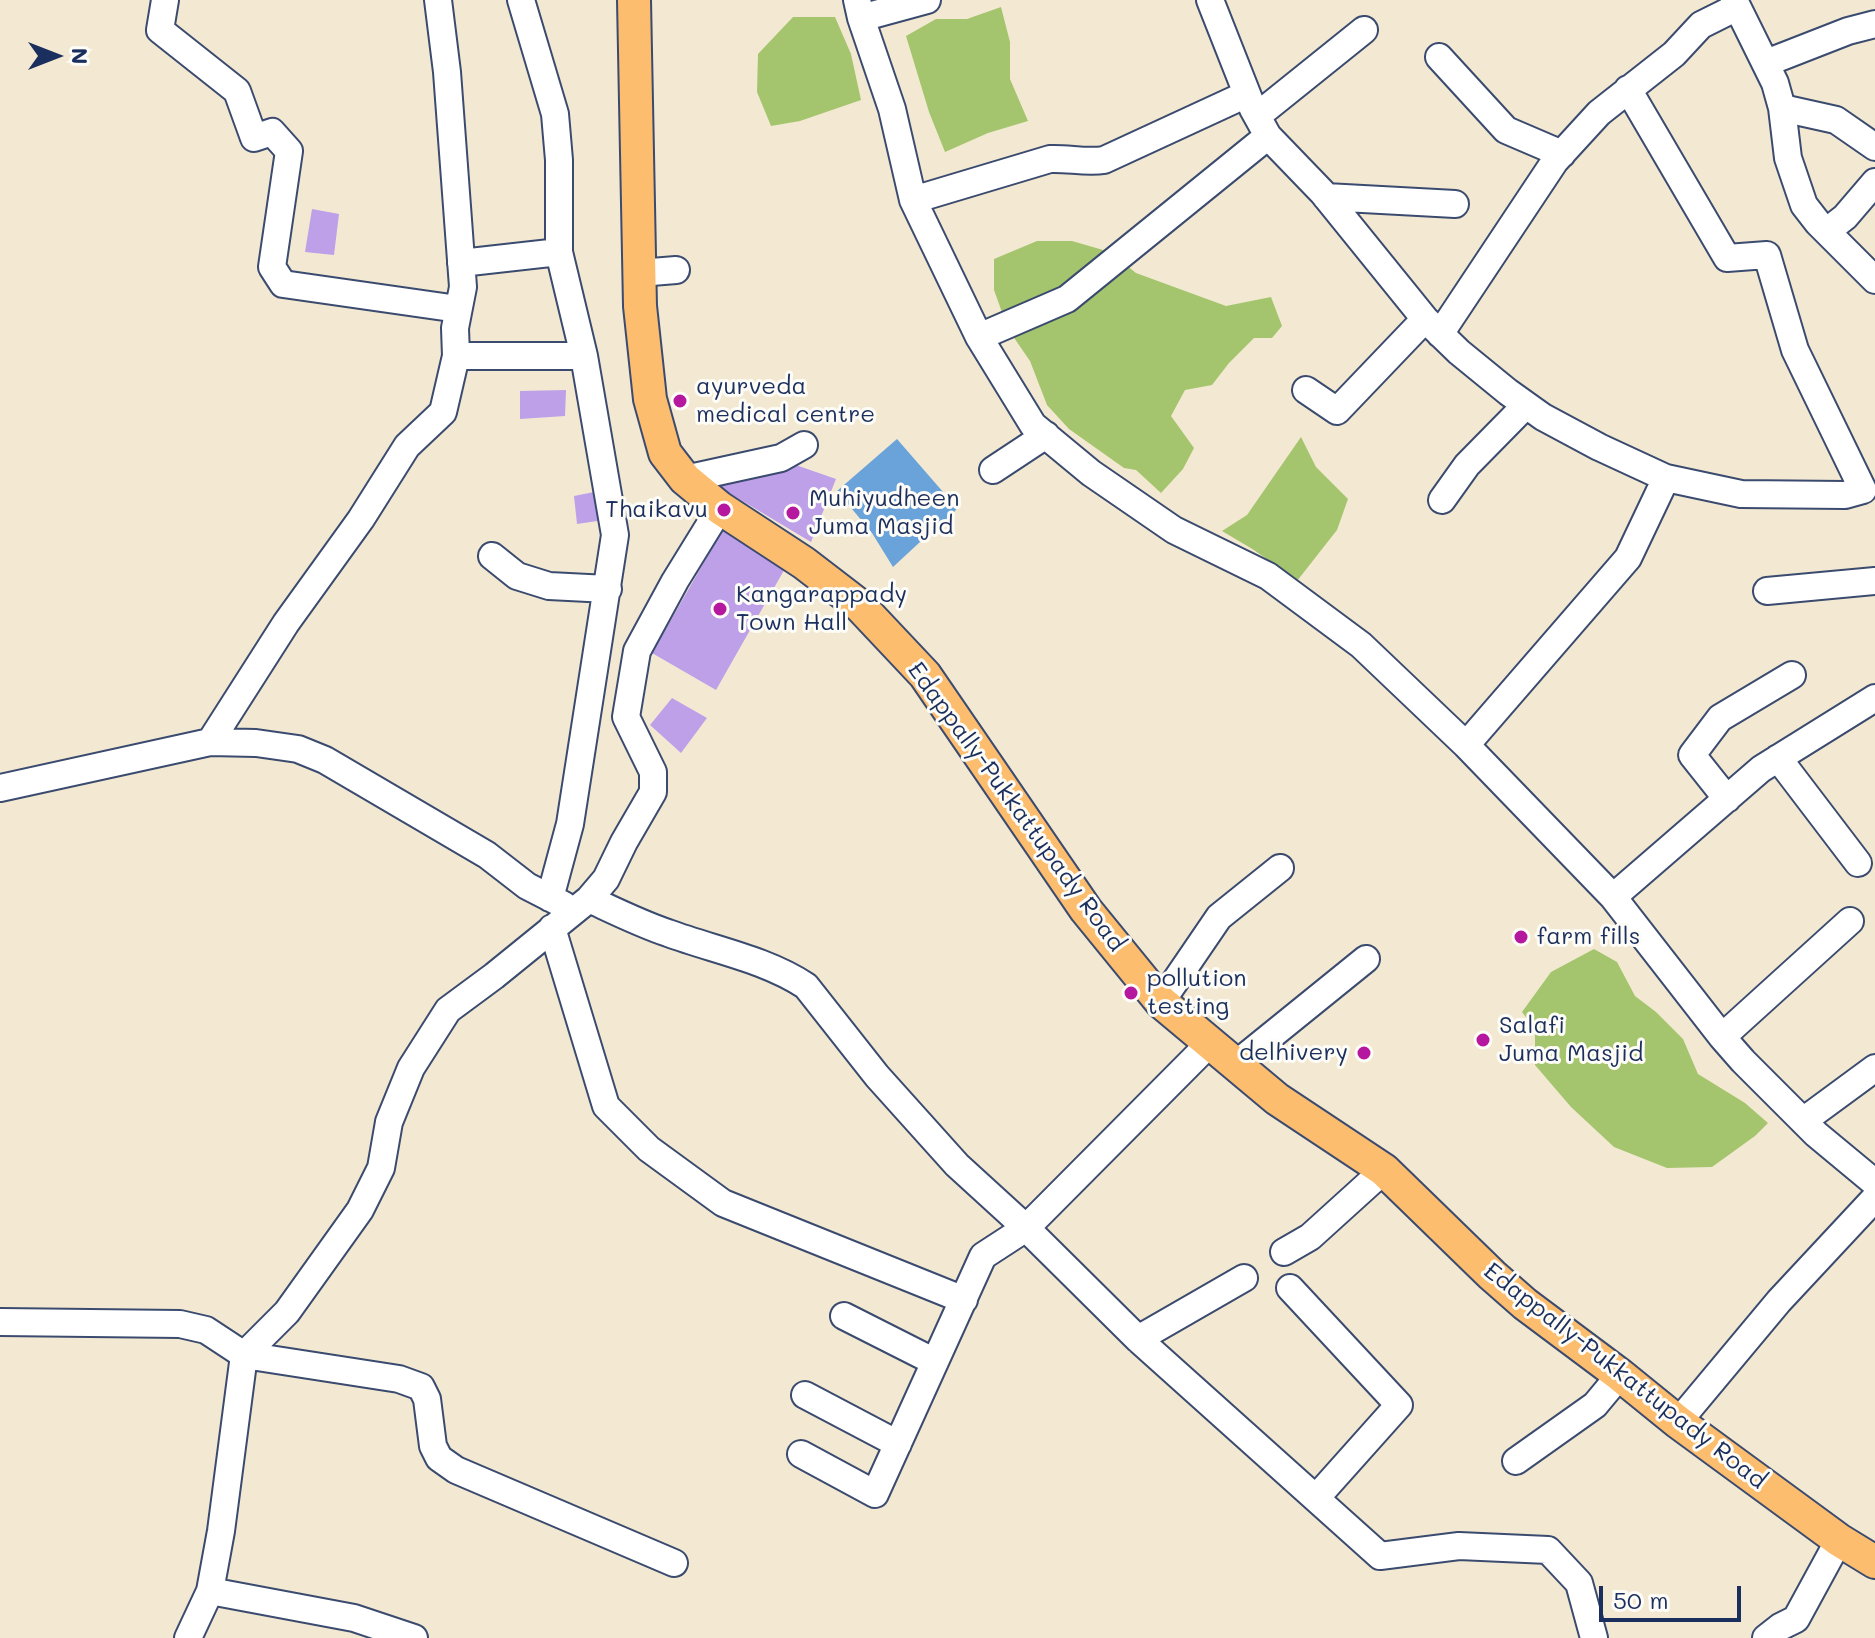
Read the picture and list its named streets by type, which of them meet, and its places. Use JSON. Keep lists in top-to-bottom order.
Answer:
{
  "streets": {
    "main road": ["Edappally-Pukkattupady Road"]
  },
  "places": [
    "ayurveda medical centre",
    "Thaikavu",
    "Muhiyudheen Juma Masjid",
    "Kangarappady Town Hall",
    "farm fills",
    "pollution testing",
    "Salafi Juma Masjid",
    "delhivery"
  ],
  "scale_bar": "50 m",
  "north": "right"
}
